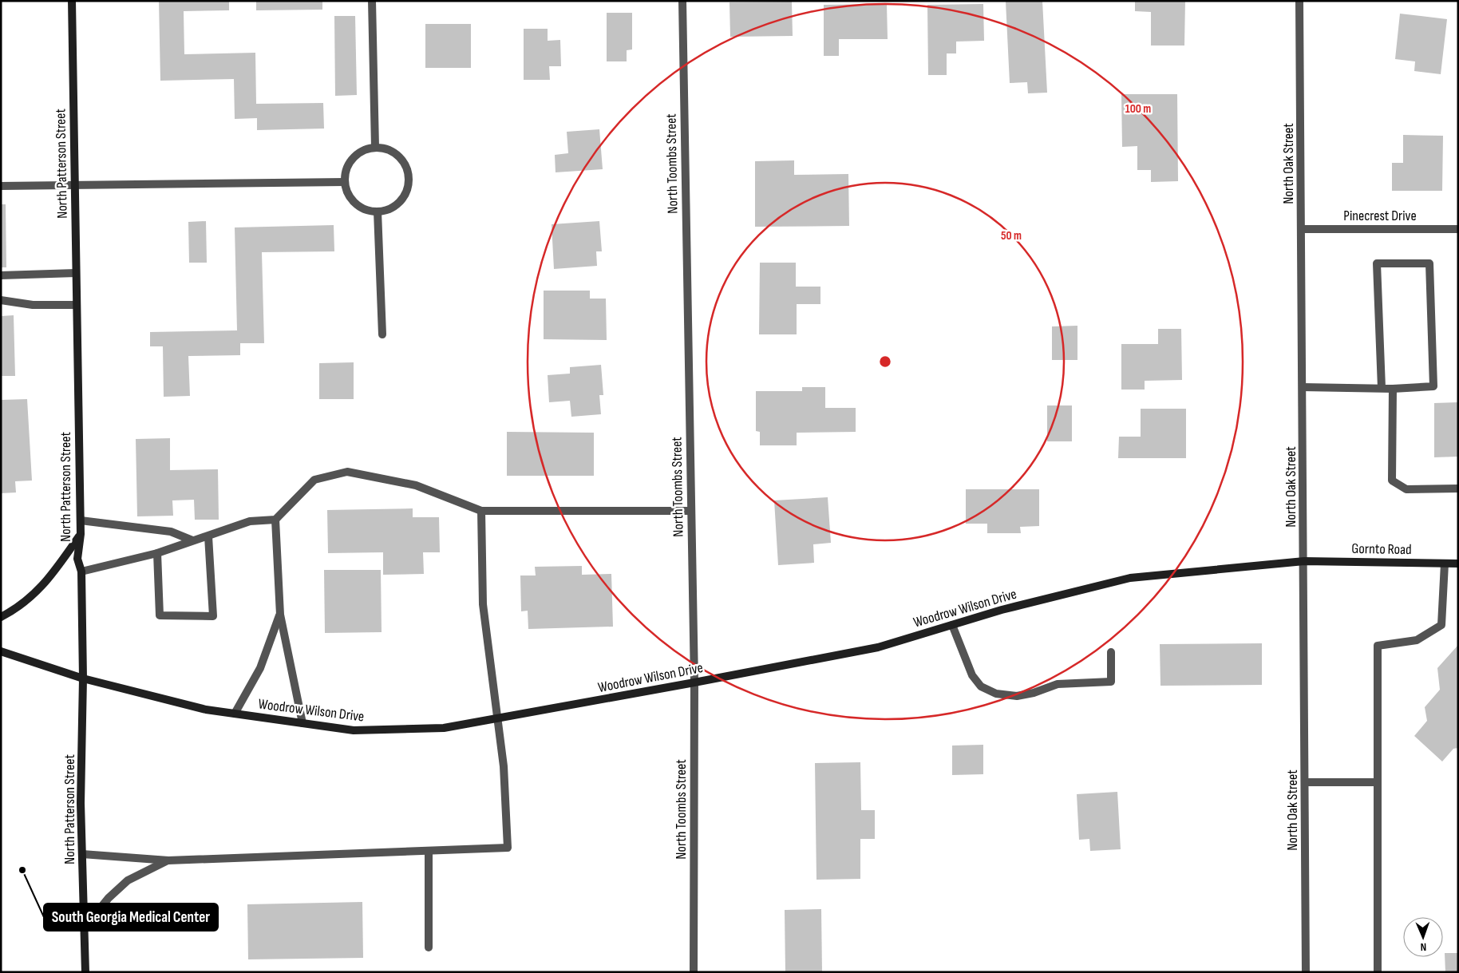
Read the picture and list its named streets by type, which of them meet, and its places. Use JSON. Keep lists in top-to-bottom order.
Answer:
{
  "streets": {
    "main road": ["North Patterson Street", "Gornto Road", "Woodrow Wilson Drive"],
    "street": ["North Toombs Street", "North Oak Street", "Pinecrest Drive"]
  },
  "crossings": [
    ["North Patterson Street", "Woodrow Wilson Drive"],
    ["North Toombs Street", "Woodrow Wilson Drive"],
    ["North Oak Street", "Pinecrest Drive"],
    ["North Oak Street", "Gornto Road"],
    ["North Oak Street", "Woodrow Wilson Drive"],
    ["Gornto Road", "Woodrow Wilson Drive"]
  ],
  "places": ["South Georgia Medical Center"],
  "north": "bottom",
  "rings": ["100 m", "50 m"]
}
